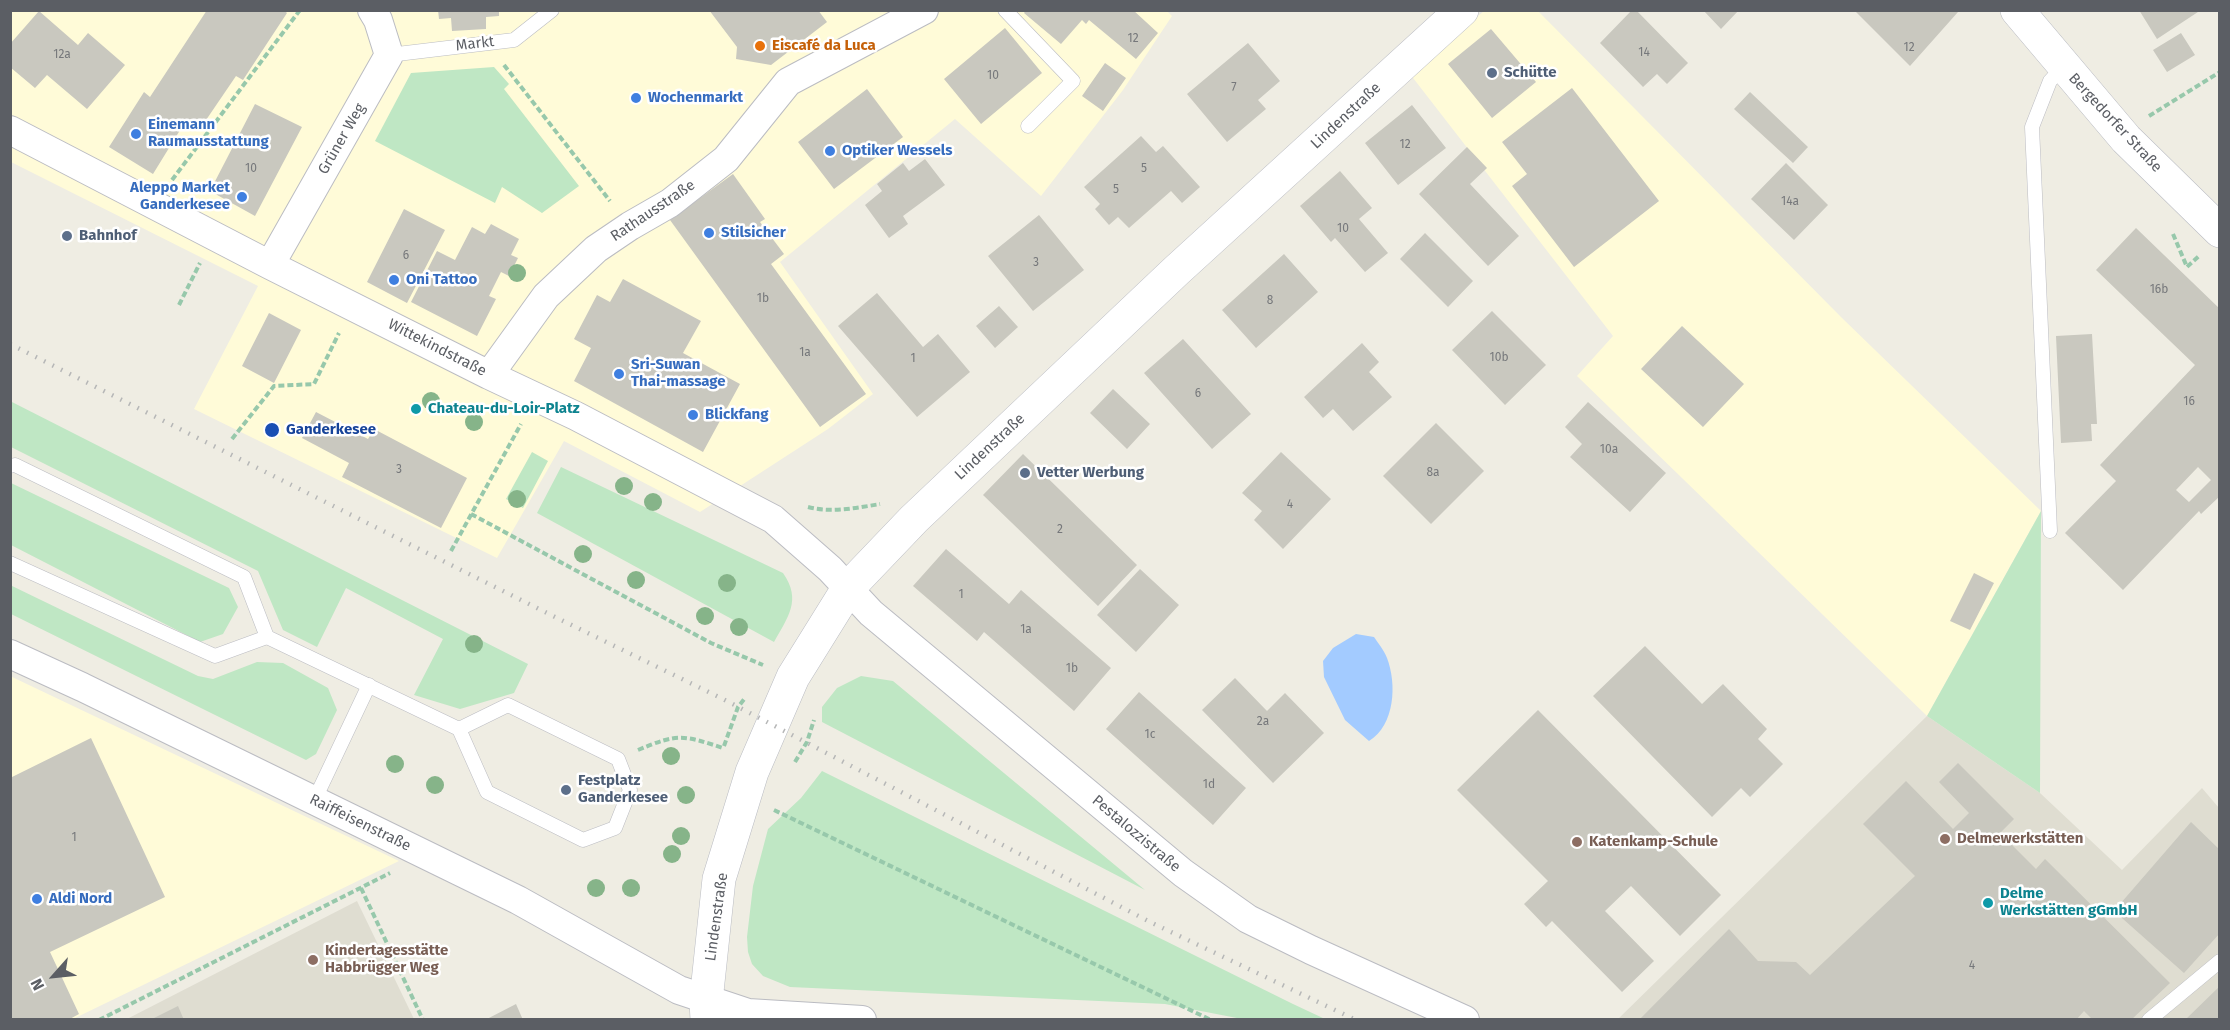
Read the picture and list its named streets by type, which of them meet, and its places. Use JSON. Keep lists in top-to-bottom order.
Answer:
{
  "streets": {
    "street": [
      "Lindenstraße",
      "Bergedorfer Straße",
      "Grüner Weg",
      "Rathausstraße",
      "Wittekindstraße",
      "Raiffeisenstraße",
      "Pestalozzistraße"
    ],
    "lane": ["Markt"]
  },
  "crossings": [
    ["Markt", "Grüner Weg"],
    ["Lindenstraße", "Wittekindstraße"],
    ["Lindenstraße", "Raiffeisenstraße"],
    ["Lindenstraße", "Pestalozzistraße"],
    ["Grüner Weg", "Wittekindstraße"],
    ["Rathausstraße", "Wittekindstraße"],
    ["Wittekindstraße", "Pestalozzistraße"]
  ],
  "places": [
    "Eiscafé da Luca",
    "Schütte",
    "Wochenmarkt",
    "Einemann Raumausstattung",
    "Optiker Wessels",
    "Aleppo Market Ganderkesee",
    "Stilsicher",
    "Bahnhof",
    "Oni Tattoo",
    "Sri-Suwan Thai-massage",
    "Chateau-du-Loir-Platz",
    "Blickfang",
    "Ganderkesee",
    "Vetter Werbung",
    "Festplatz Ganderkesee",
    "Delmewerkstätten",
    "Katenkamp-Schule",
    "Aldi Nord",
    "Delme Werkstätten gGmbH",
    "Kindertagesstätte Habbrügger Weg"
  ],
  "house_numbers": [
    "12",
    "12",
    "14",
    "12a",
    "10",
    "7",
    "12",
    "10",
    "5",
    "5",
    "14a",
    "10",
    "6",
    "3",
    "16b",
    "1b",
    "8",
    "1a",
    "10b",
    "1",
    "6",
    "16",
    "10a",
    "3",
    "8a",
    "4",
    "2",
    "1",
    "1a",
    "1b",
    "2a",
    "1c",
    "1d",
    "1",
    "4"
  ],
  "north": "bottom left"
}
